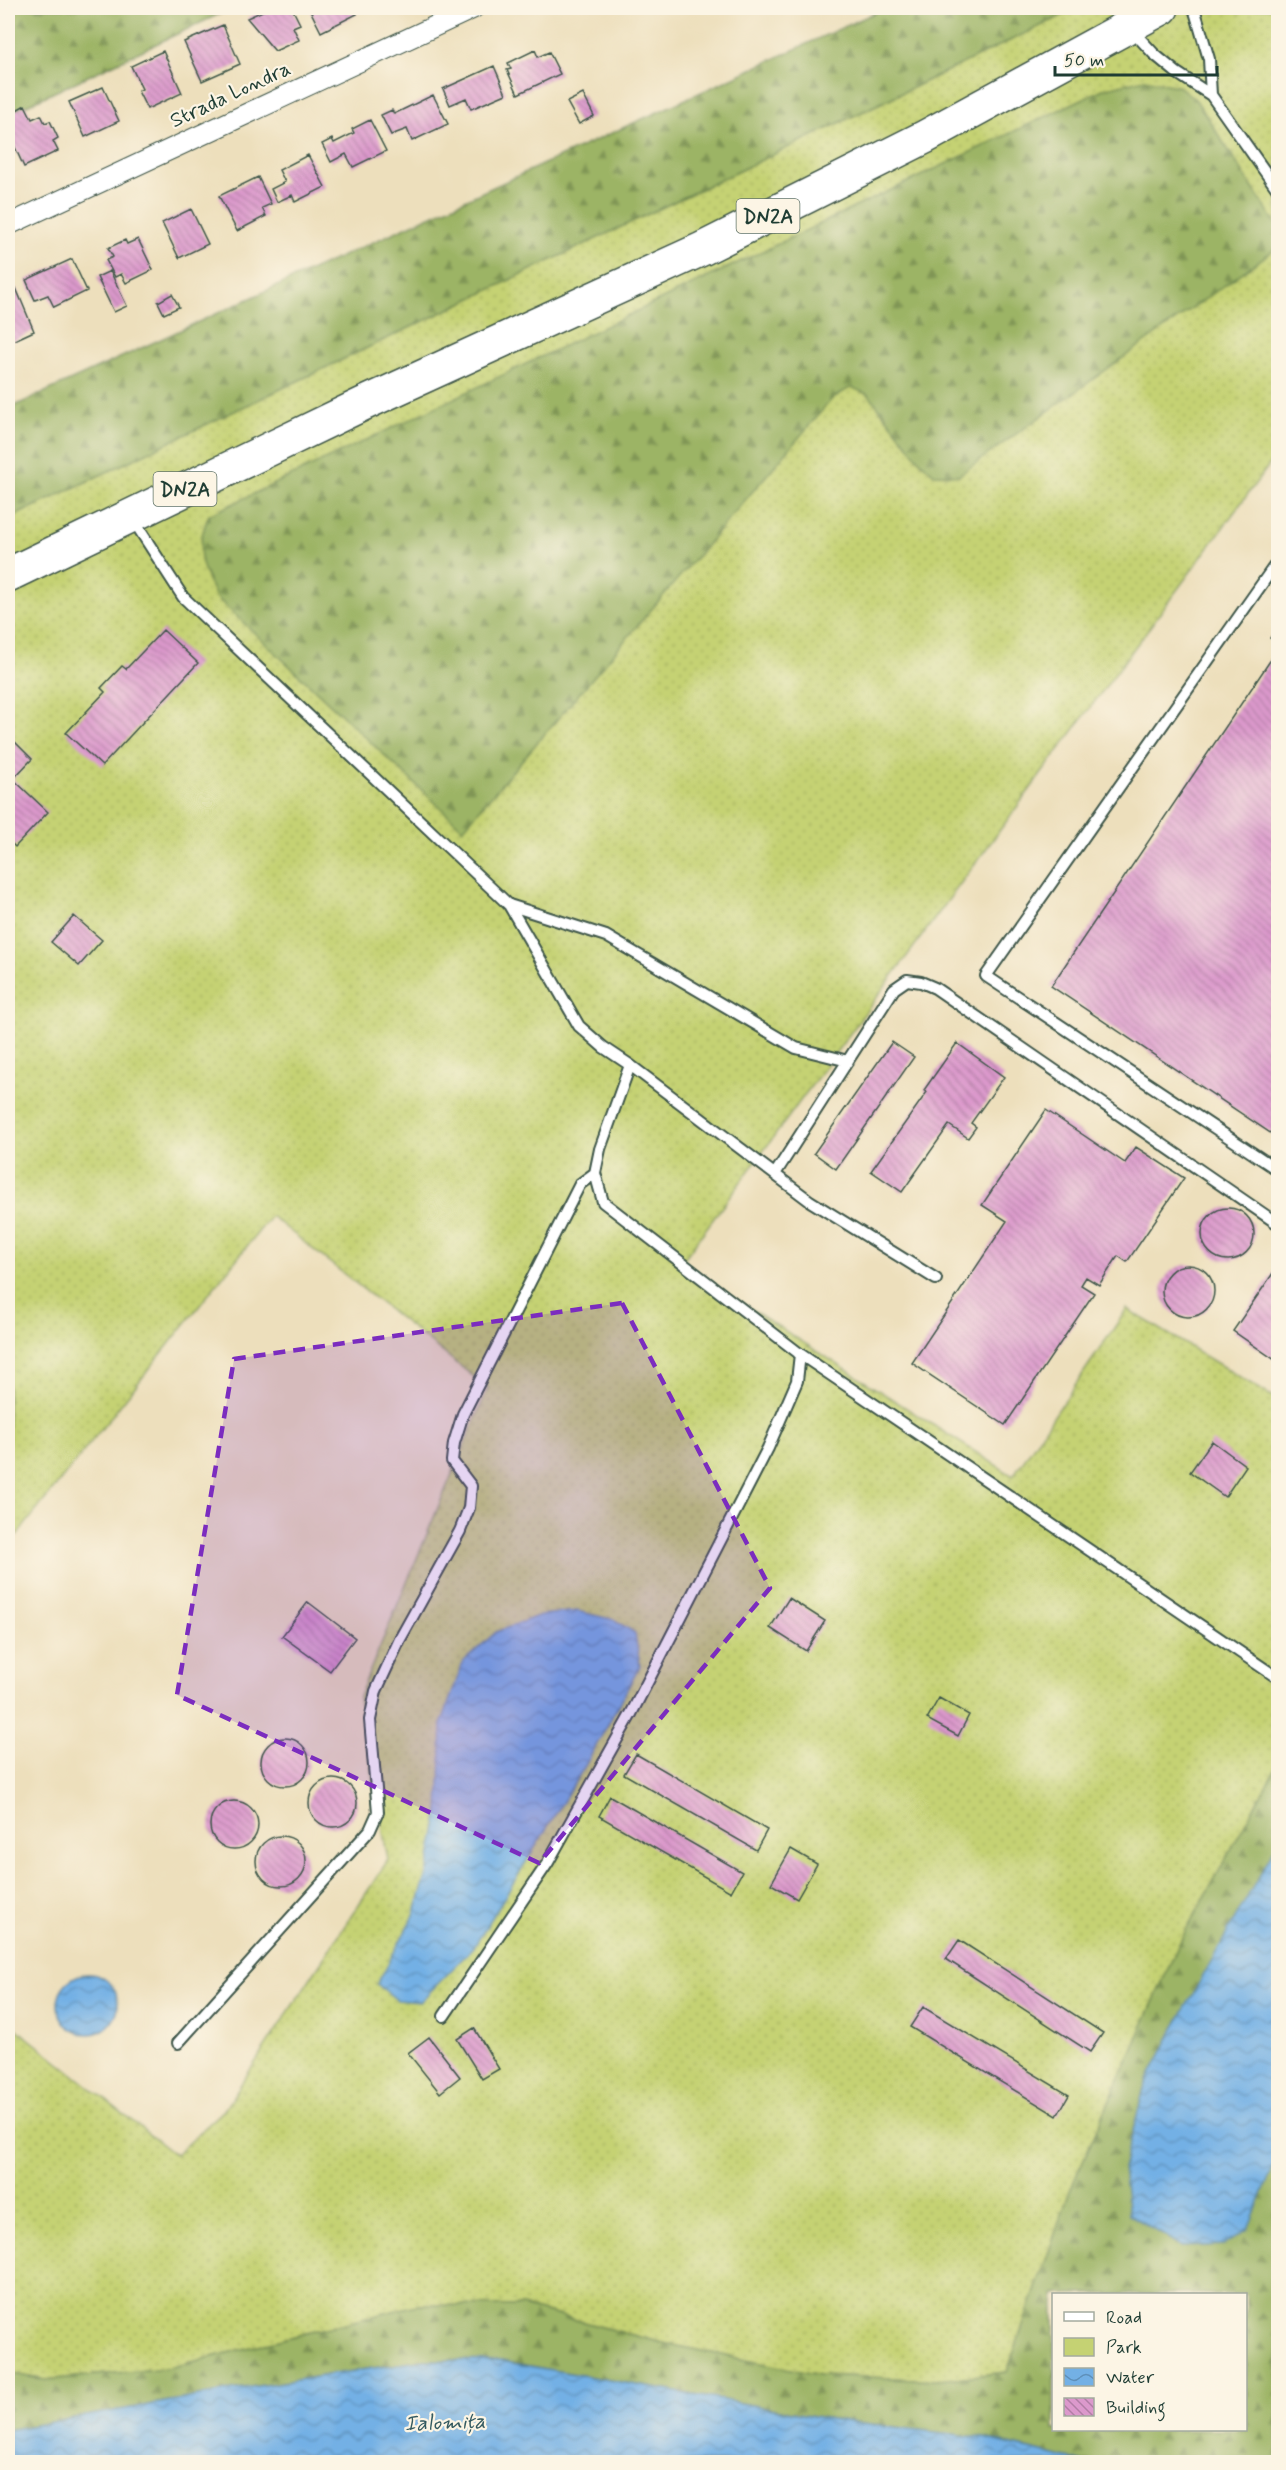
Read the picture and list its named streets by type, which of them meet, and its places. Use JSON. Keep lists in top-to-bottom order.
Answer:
{
  "streets": {
    "highway": ["DN2A"],
    "street": ["Strada Londra"]
  },
  "water": ["Ialomița"],
  "legend": [
    "Road",
    "Park",
    "Water",
    "Building"
  ],
  "scale_bar": "50 m"
}
